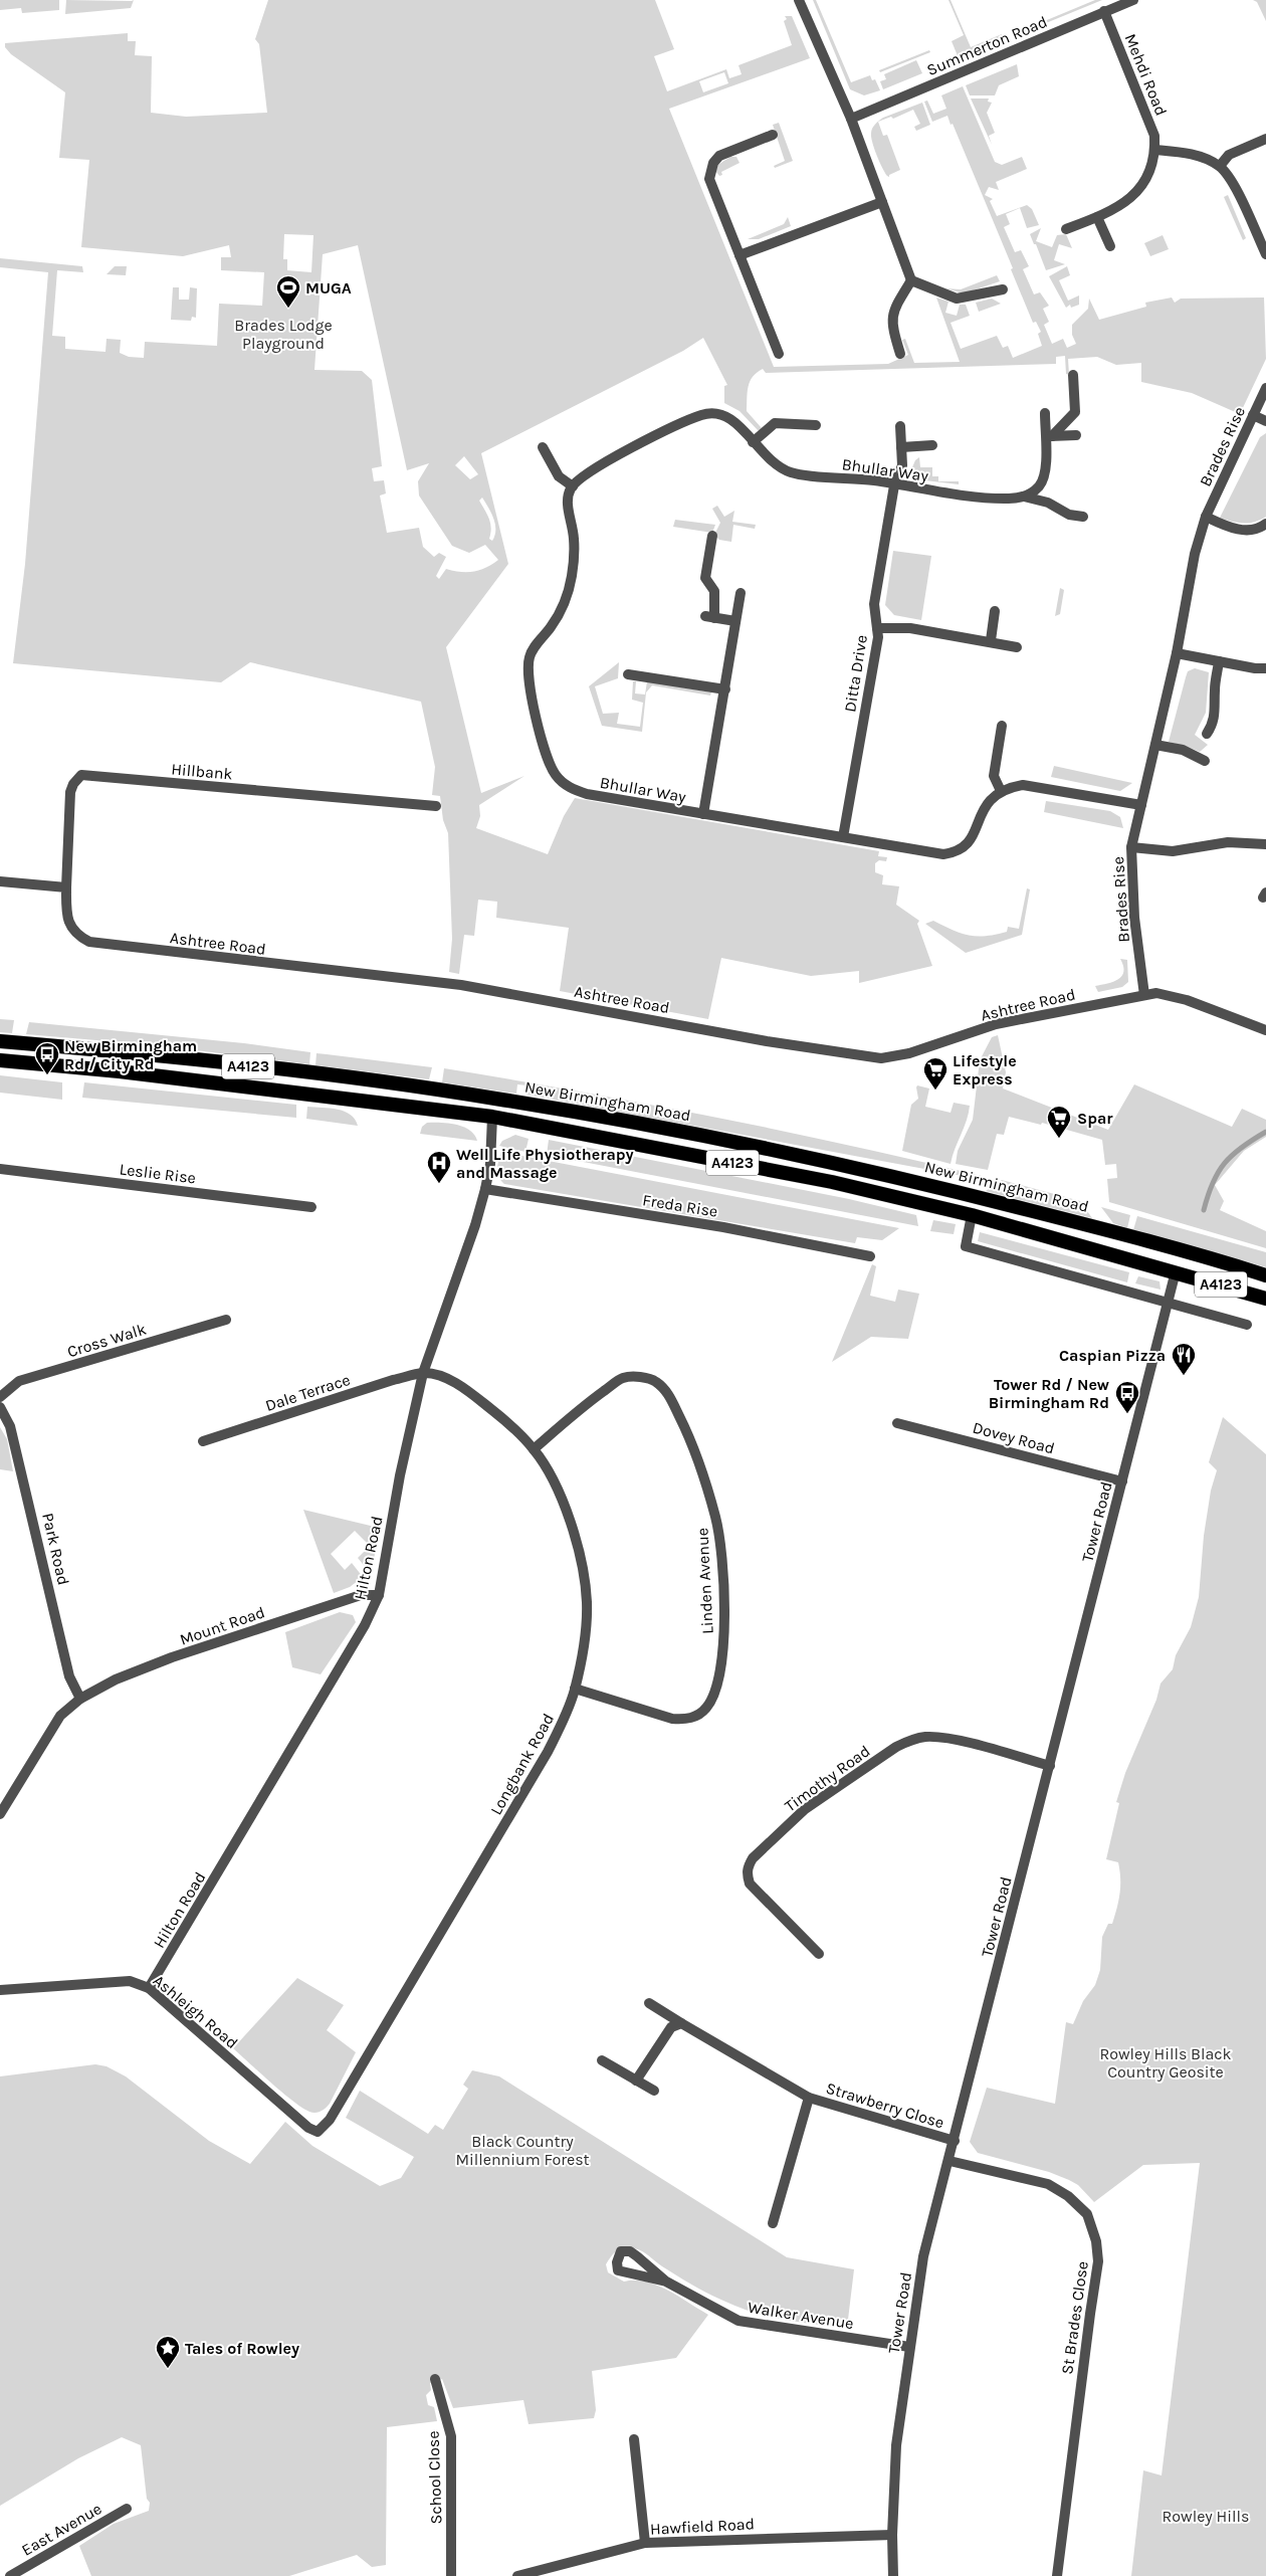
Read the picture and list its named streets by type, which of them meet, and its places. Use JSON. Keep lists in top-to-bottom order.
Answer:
{
  "streets": {
    "highway": ["A4123", "New Birmingham Road"],
    "street": [
      "Summerton Road",
      "Mehdi Road",
      "Brades Rise",
      "Bhullar Way",
      "Ditta Drive",
      "Hillbank",
      "Ashtree Road",
      "Leslie Rise",
      "Freda Rise",
      "Cross Walk",
      "Dale Terrace",
      "Dovey Road",
      "Tower Road",
      "Park Road",
      "Hilton Road",
      "Linden Avenue",
      "Mount Road",
      "Longbank Road",
      "Timothy Road",
      "Ashleigh Road",
      "Strawberry Close",
      "Walker Avenue",
      "St Brades Close",
      "School Close",
      "Hawfield Road",
      "East Avenue"
    ]
  },
  "crossings": [
    ["Summerton Road", "Mehdi Road"],
    ["Brades Rise", "Ashtree Road"],
    ["Bhullar Way", "Ditta Drive"],
    ["Hillbank", "Ashtree Road"],
    ["A4123", "New Birmingham Road"],
    ["A4123", "Tower Road"],
    ["A4123", "Hilton Road"],
    ["Freda Rise", "Hilton Road"],
    ["Dale Terrace", "Hilton Road"],
    ["Dale Terrace", "Longbank Road"],
    ["Dovey Road", "Tower Road"],
    ["Tower Road", "Timothy Road"],
    ["Tower Road", "Strawberry Close"],
    ["Tower Road", "Walker Avenue"],
    ["Tower Road", "St Brades Close"],
    ["Tower Road", "Hawfield Road"],
    ["Park Road", "Mount Road"],
    ["Hilton Road", "Mount Road"],
    ["Hilton Road", "Longbank Road"],
    ["Hilton Road", "Ashleigh Road"],
    ["Linden Avenue", "Longbank Road"],
    ["Longbank Road", "Ashleigh Road"]
  ],
  "parks": [
    "Brades Lodge Playground",
    "Rowley Hills Black Country Geosite",
    "Black Country Millennium Forest",
    "Rowley Hills"
  ],
  "places": {
    "sports": ["MUGA"],
    "bus stop": ["New Birmingham Rd / City Rd", "Tower Rd / New Birmingham Rd"],
    "supermarket": ["Lifestyle Express", "Spar"],
    "hospital": ["Well Life Physiotherapy and Massage"],
    "restaurant": ["Caspian Pizza"],
    "place": ["Tales of Rowley"]
  }
}
